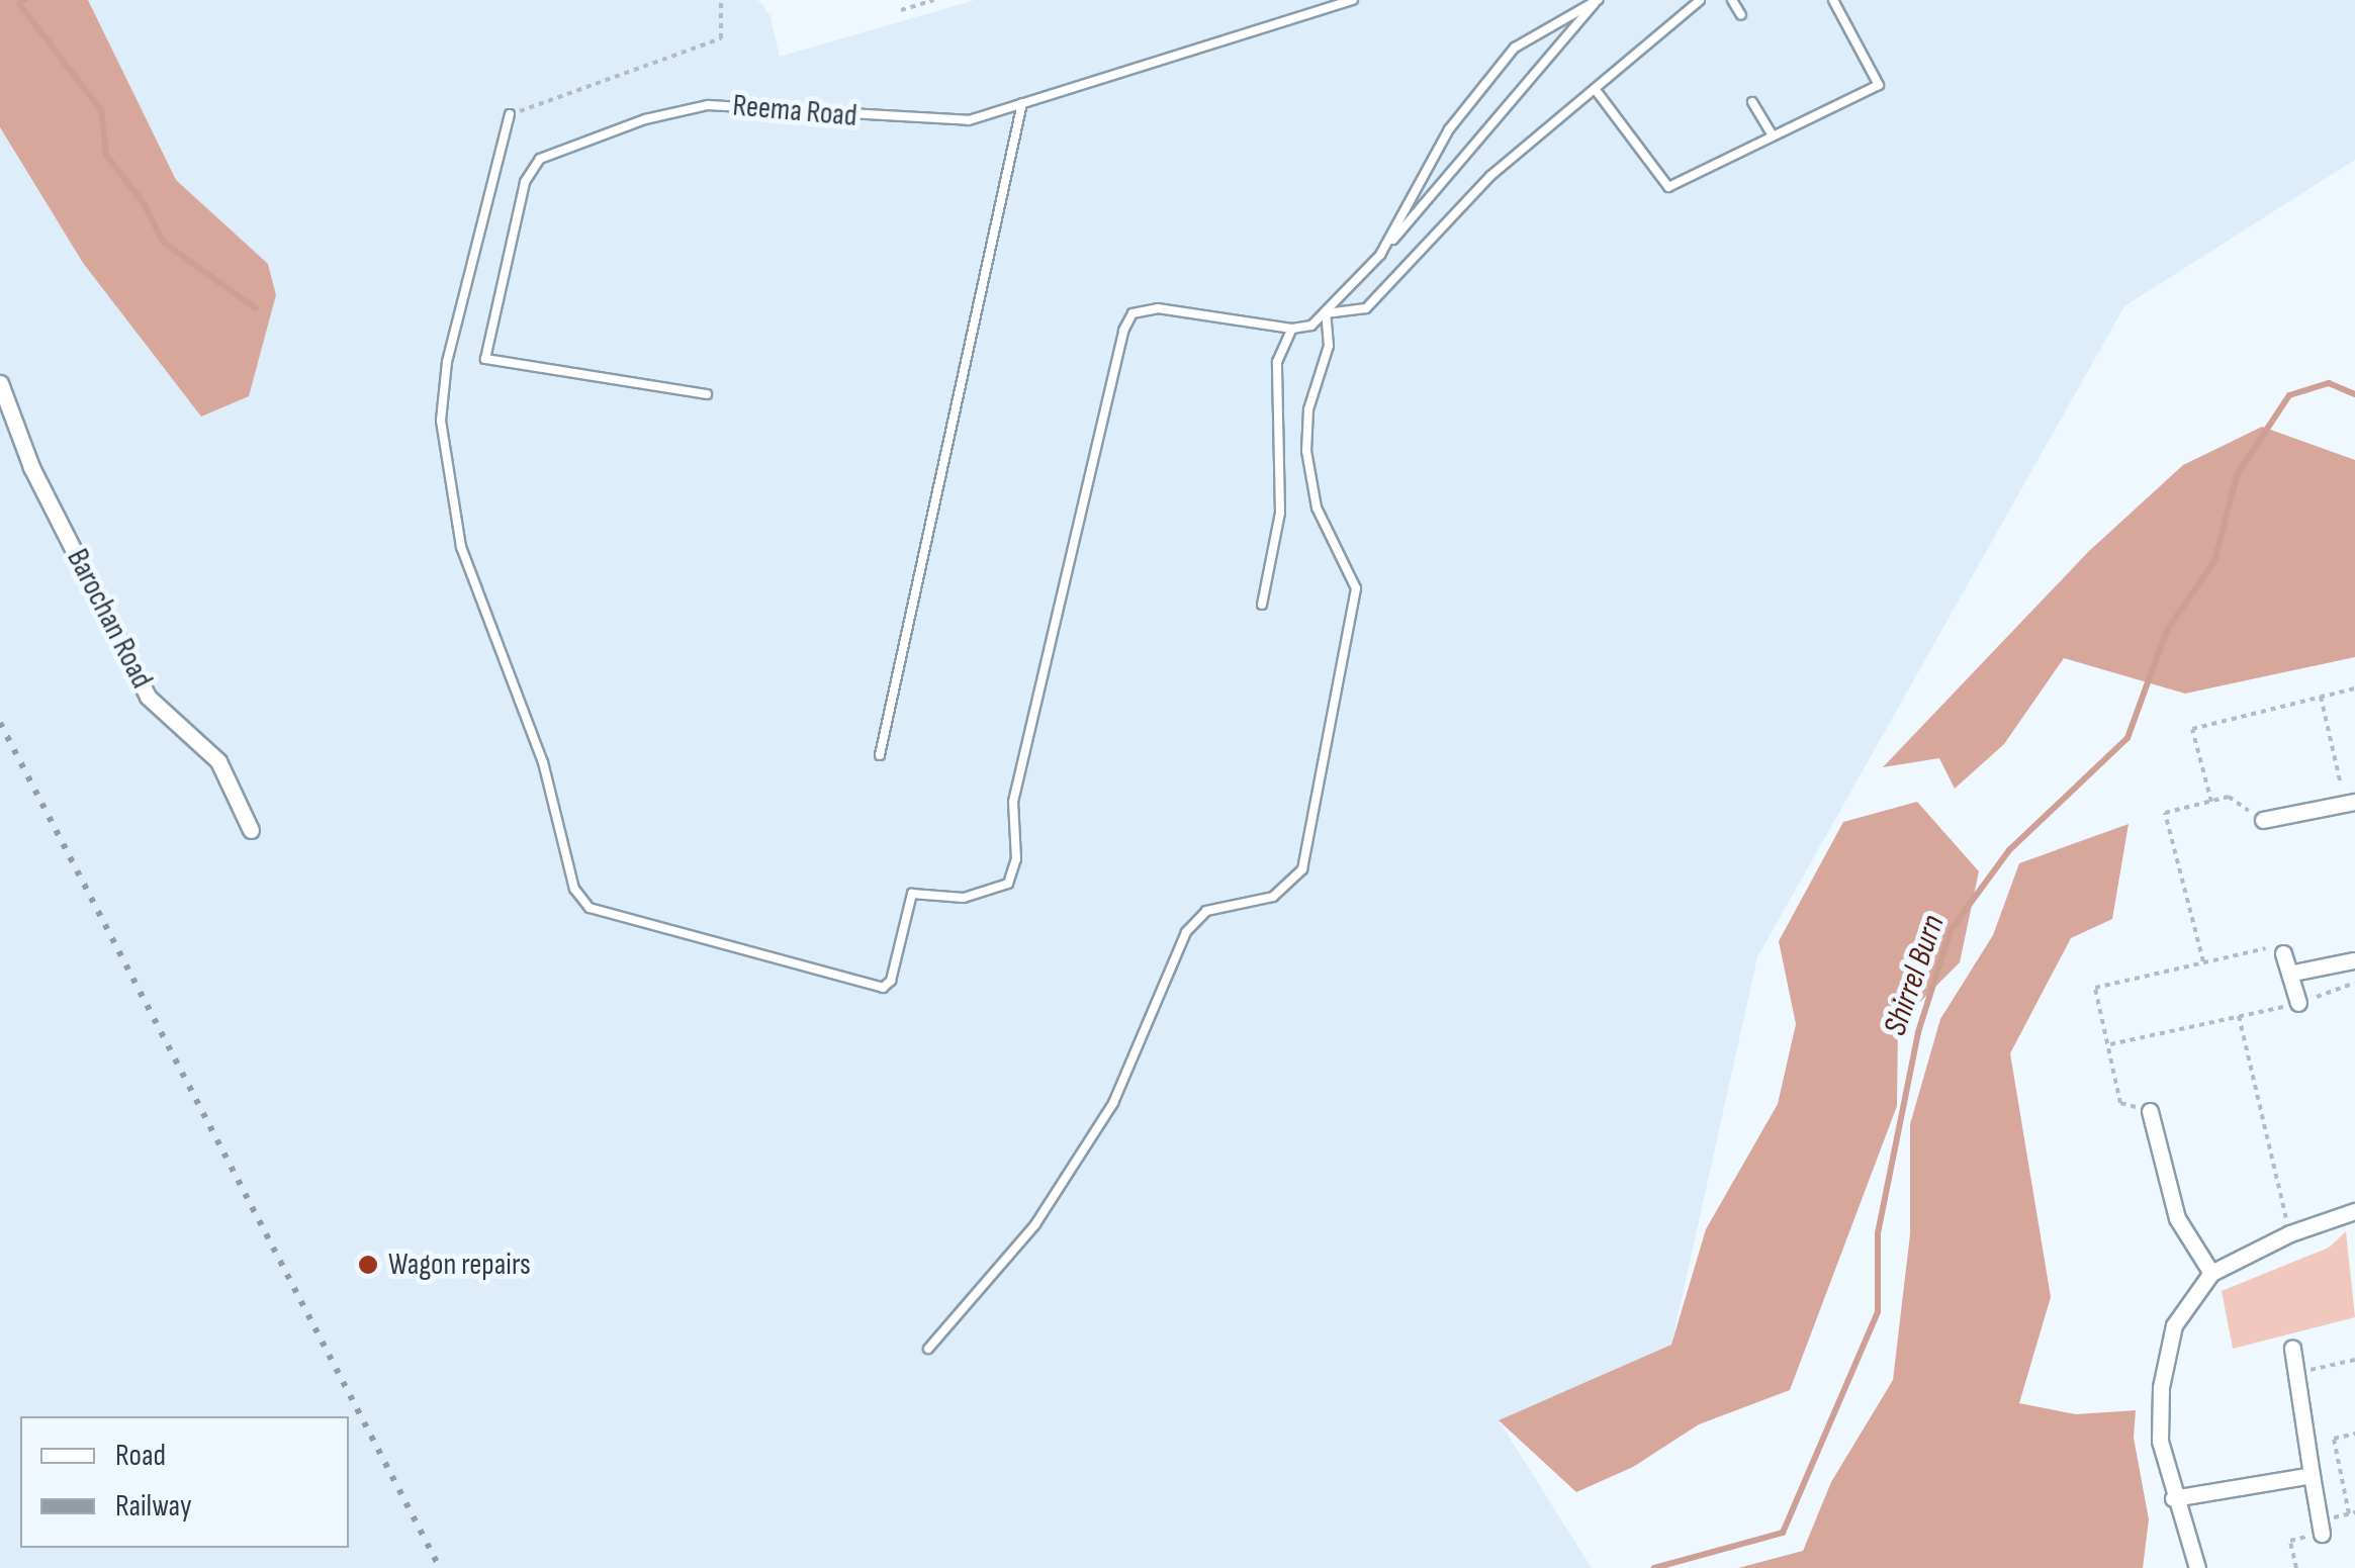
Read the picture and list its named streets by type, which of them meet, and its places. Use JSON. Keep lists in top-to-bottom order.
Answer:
{
  "streets": {
    "street": ["Barochan Road"],
    "lane": ["Reema Road"]
  },
  "water": ["Shirrel Burn"],
  "places": ["Wagon repairs"],
  "legend": ["Road", "Railway"]
}
